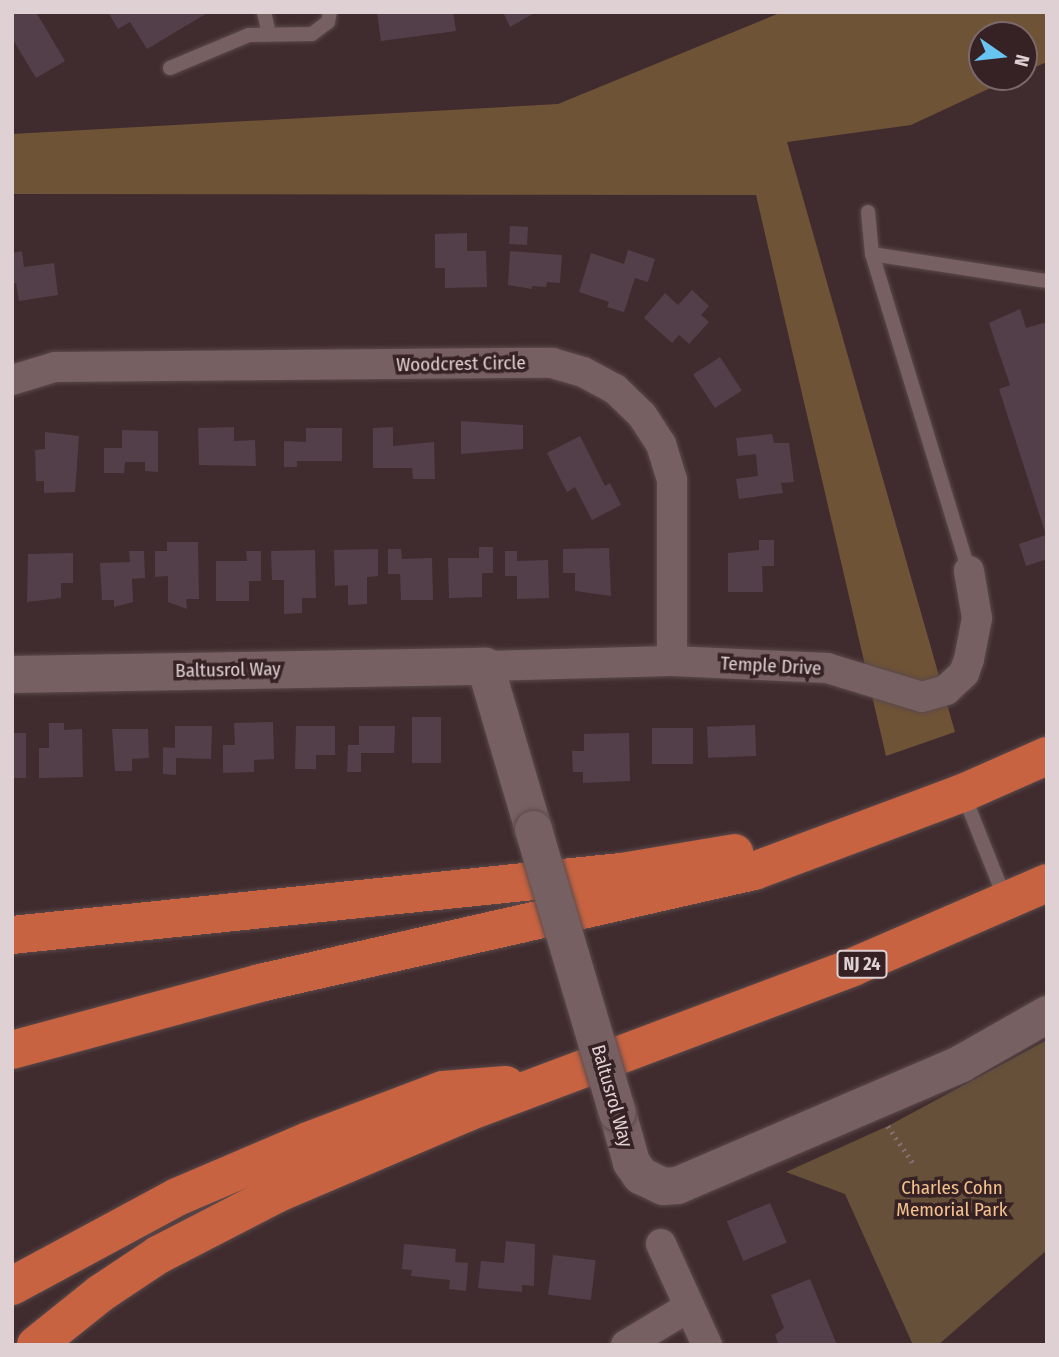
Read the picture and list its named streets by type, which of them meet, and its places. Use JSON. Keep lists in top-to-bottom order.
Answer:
{
  "streets": {
    "highway": ["NJ 24"],
    "street": ["Woodcrest Circle", "Temple Drive", "Baltusrol Way"]
  },
  "crossings": [
    ["Woodcrest Circle", "Temple Drive"],
    ["Woodcrest Circle", "Baltusrol Way"],
    ["Temple Drive", "Baltusrol Way"]
  ],
  "parks": ["Charles Cohn Memorial Park"],
  "north": "right"
}
